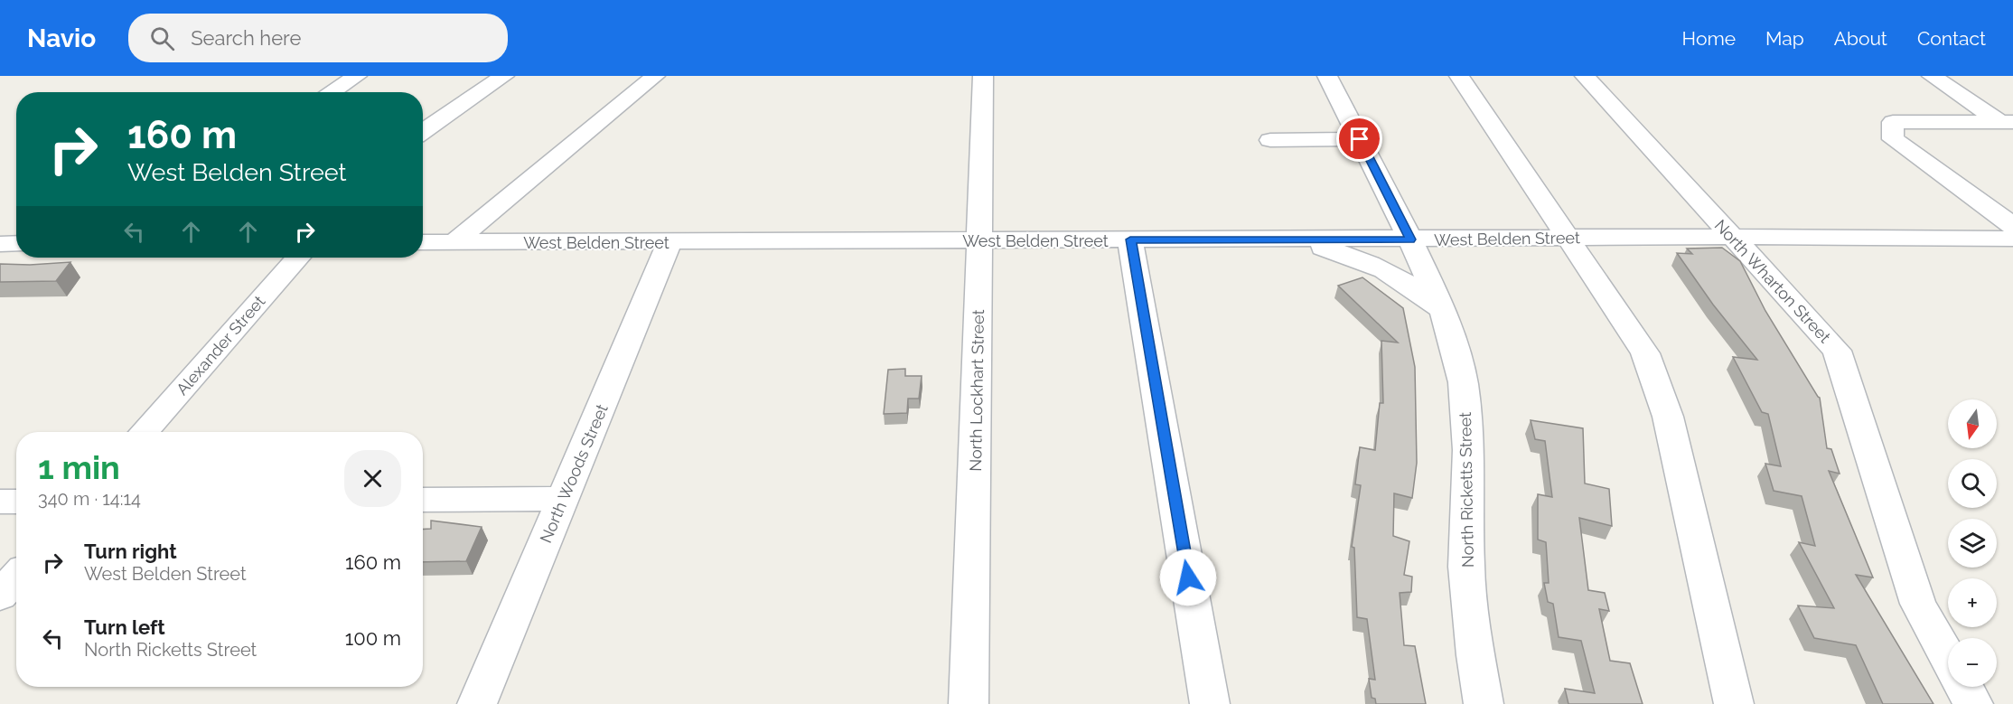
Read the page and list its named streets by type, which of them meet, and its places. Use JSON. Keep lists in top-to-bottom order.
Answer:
{
  "streets": {
    "street": [
      "West Belden Street",
      "North Wharton Street",
      "Alexander Street",
      "North Lockhart Street",
      "North Woods Street",
      "North Ricketts Street"
    ]
  },
  "crossings": [
    ["West Belden Street", "North Wharton Street"],
    ["West Belden Street", "North Lockhart Street"],
    ["West Belden Street", "North Woods Street"],
    ["West Belden Street", "North Ricketts Street"]
  ],
  "north": "bottom",
  "page": {
    "header": "Navio",
    "search": "Search here",
    "nav": [
      "Home",
      "Map",
      "About",
      "Contact"
    ],
    "turn": ["160 m", "West Belden Street"],
    "map_buttons": ["+", "−"],
    "heading": ["1 min", "340 m · 14:14"],
    "list": [
      {
        "name": "Turn right",
        "note": "West Belden Street",
        "value": "160 m"
      },
      {
        "name": "Turn left",
        "note": "North Ricketts Street",
        "value": "100 m"
      }
    ]
  }
}
